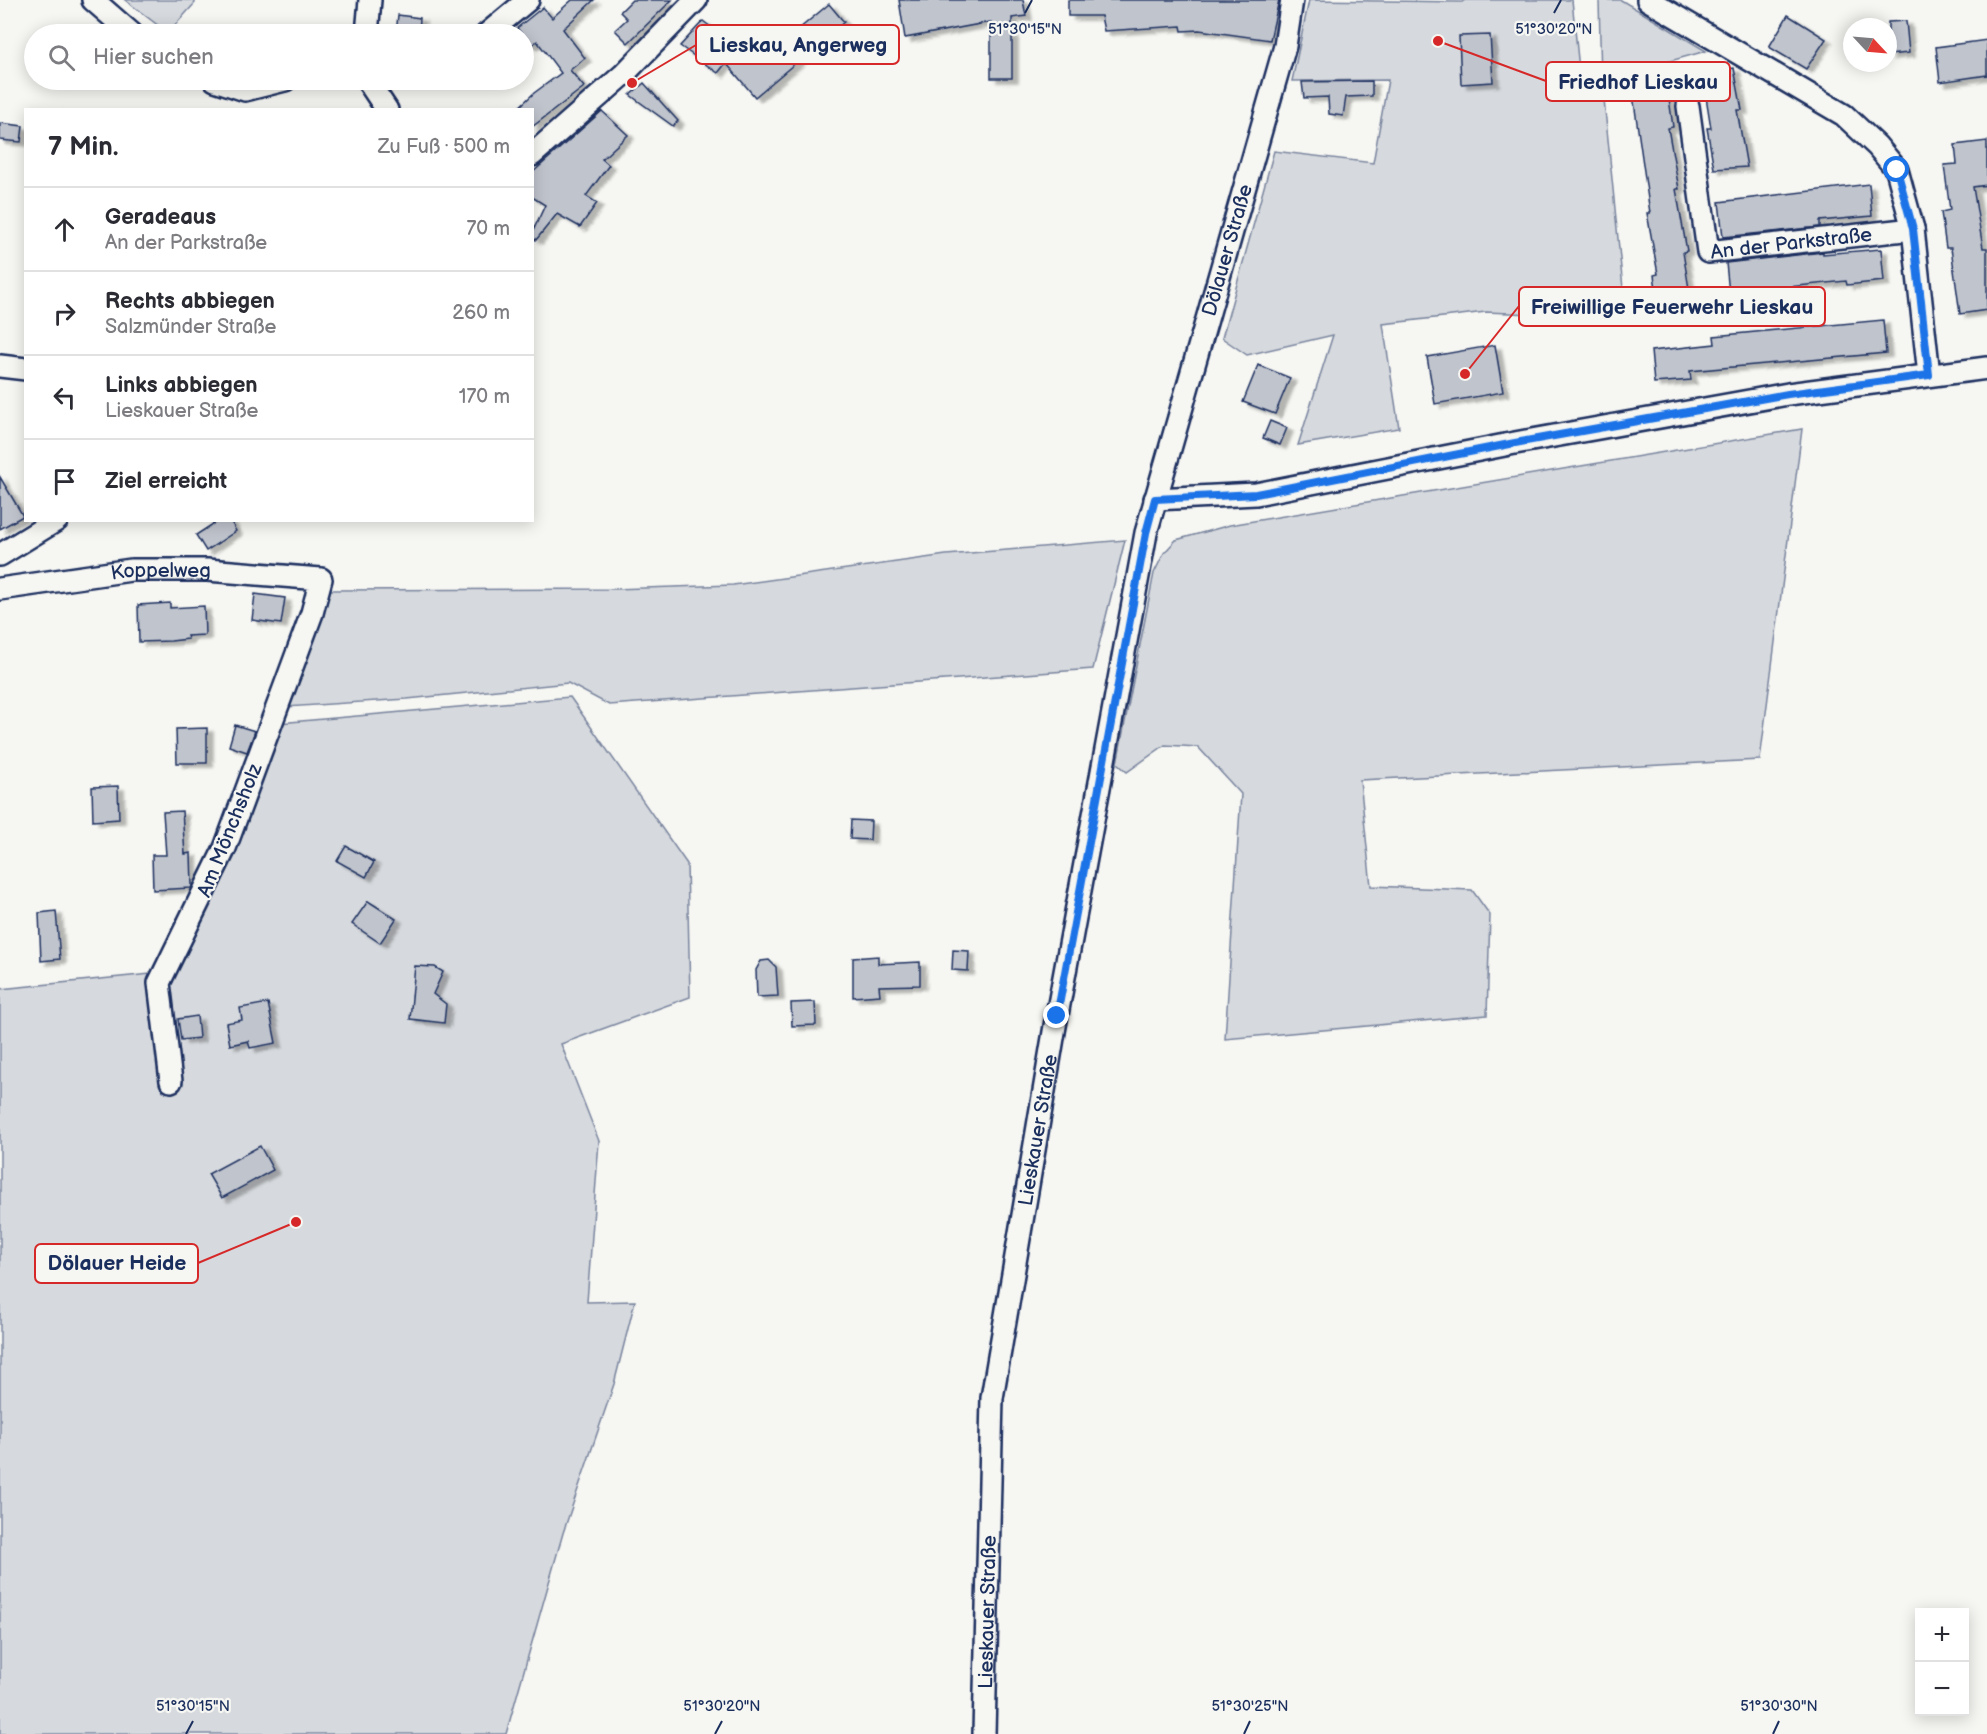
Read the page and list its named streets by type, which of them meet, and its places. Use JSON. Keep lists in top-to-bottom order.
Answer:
{
  "streets": {
    "street": [
      "An der Parkstraße",
      "Dölauer Straße",
      "Koppelweg",
      "Am Mönchsholz",
      "Lieskauer Straße"
    ]
  },
  "crossings": [
    ["Dölauer Straße", "Lieskauer Straße"],
    ["Koppelweg", "Am Mönchsholz"]
  ],
  "places": [
    "Friedhof Lieskau",
    "Lieskau, Angerweg",
    "Freiwillige Feuerwehr Lieskau",
    "Dölauer Heide"
  ],
  "north": "bottom right",
  "page": {
    "search": "Hier suchen",
    "heading": ["7 Min.", "Zu Fuß · 500 m"],
    "list": [
      ["Geradeaus", "An der Parkstraße", "70 m"],
      ["Rechts abbiegen", "Salzmünder Straße", "260 m"],
      ["Links abbiegen", "Lieskauer Straße", "170 m"],
      "Ziel erreicht"
    ],
    "map_buttons": ["+", "−"]
  },
  "coordinates": [
    "51°30'15\"N",
    "51°30'20\"N",
    "51°30'25\"N",
    "51°30'30\"N"
  ]
}
